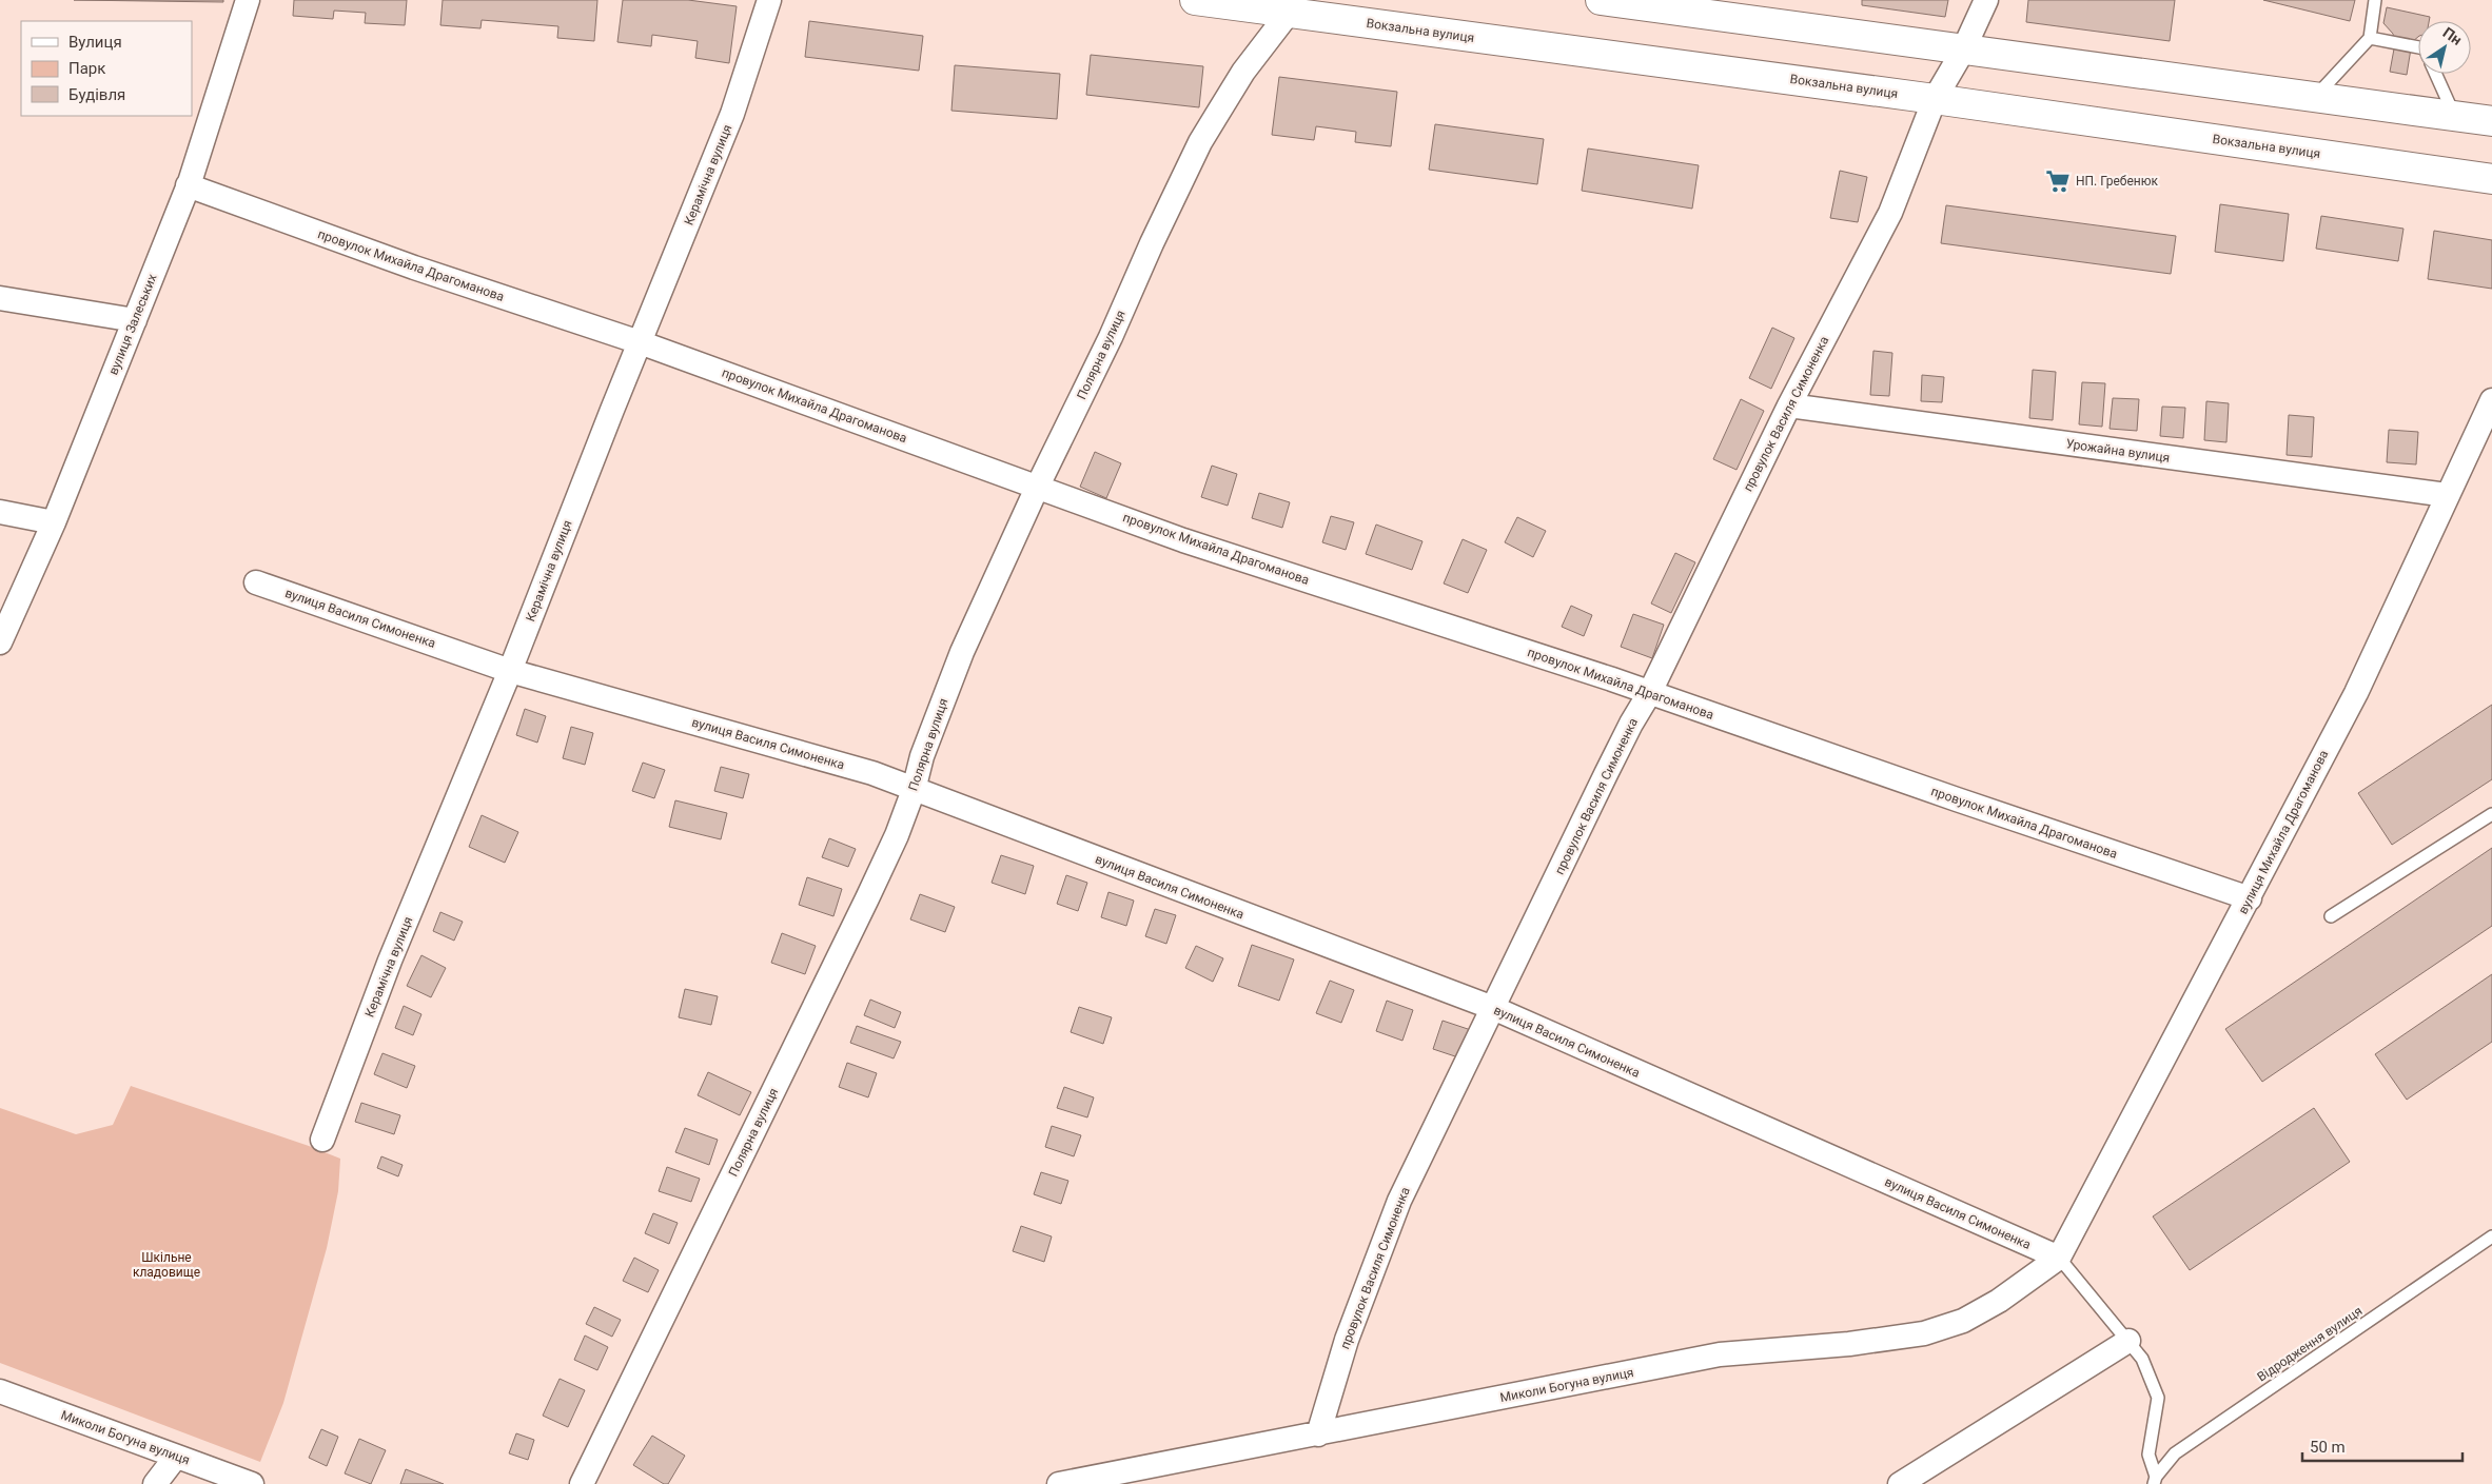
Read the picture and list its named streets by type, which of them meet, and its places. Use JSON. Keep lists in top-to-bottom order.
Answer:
{
  "streets": {
    "street": [
      "Вокзальна вулиця",
      "Керамічна вулиця",
      "провулок Михайла Драгоманова",
      "вулиця Залеських",
      "Полярна вулиця",
      "провулок Василя Симоненка",
      "Урожайна вулиця",
      "вулиця Василя Симоненка",
      "вулиця Михайла Драгоманова",
      "Миколи Богуна вулиця"
    ],
    "lane": ["Відродження вулиця"]
  },
  "crossings": [
    ["Вокзальна вулиця", "Полярна вулиця"],
    ["Вокзальна вулиця", "провулок Василя Симоненка"],
    ["Керамічна вулиця", "провулок Михайла Драгоманова"],
    ["Керамічна вулиця", "вулиця Василя Симоненка"],
    ["провулок Михайла Драгоманова", "вулиця Залеських"],
    ["провулок Михайла Драгоманова", "Полярна вулиця"],
    ["провулок Михайла Драгоманова", "провулок Василя Симоненка"],
    ["провулок Михайла Драгоманова", "вулиця Михайла Драгоманова"],
    ["Полярна вулиця", "вулиця Василя Симоненка"],
    ["провулок Василя Симоненка", "Урожайна вулиця"],
    ["провулок Василя Симоненка", "вулиця Василя Симоненка"],
    ["провулок Василя Симоненка", "Миколи Богуна вулиця"],
    ["Урожайна вулиця", "вулиця Михайла Драгоманова"],
    ["вулиця Василя Симоненка", "вулиця Михайла Драгоманова"],
    ["вулиця Василя Симоненка", "Миколи Богуна вулиця"],
    ["вулиця Михайла Драгоманова", "Миколи Богуна вулиця"]
  ],
  "parks": ["Шкільне кладовище"],
  "places": {
    "supermarket": ["НП. Гребенюк"]
  },
  "legend": ["Вулиця", "Парк", "Будівля"],
  "scale_bar": "50 m",
  "north": "top right"
}
